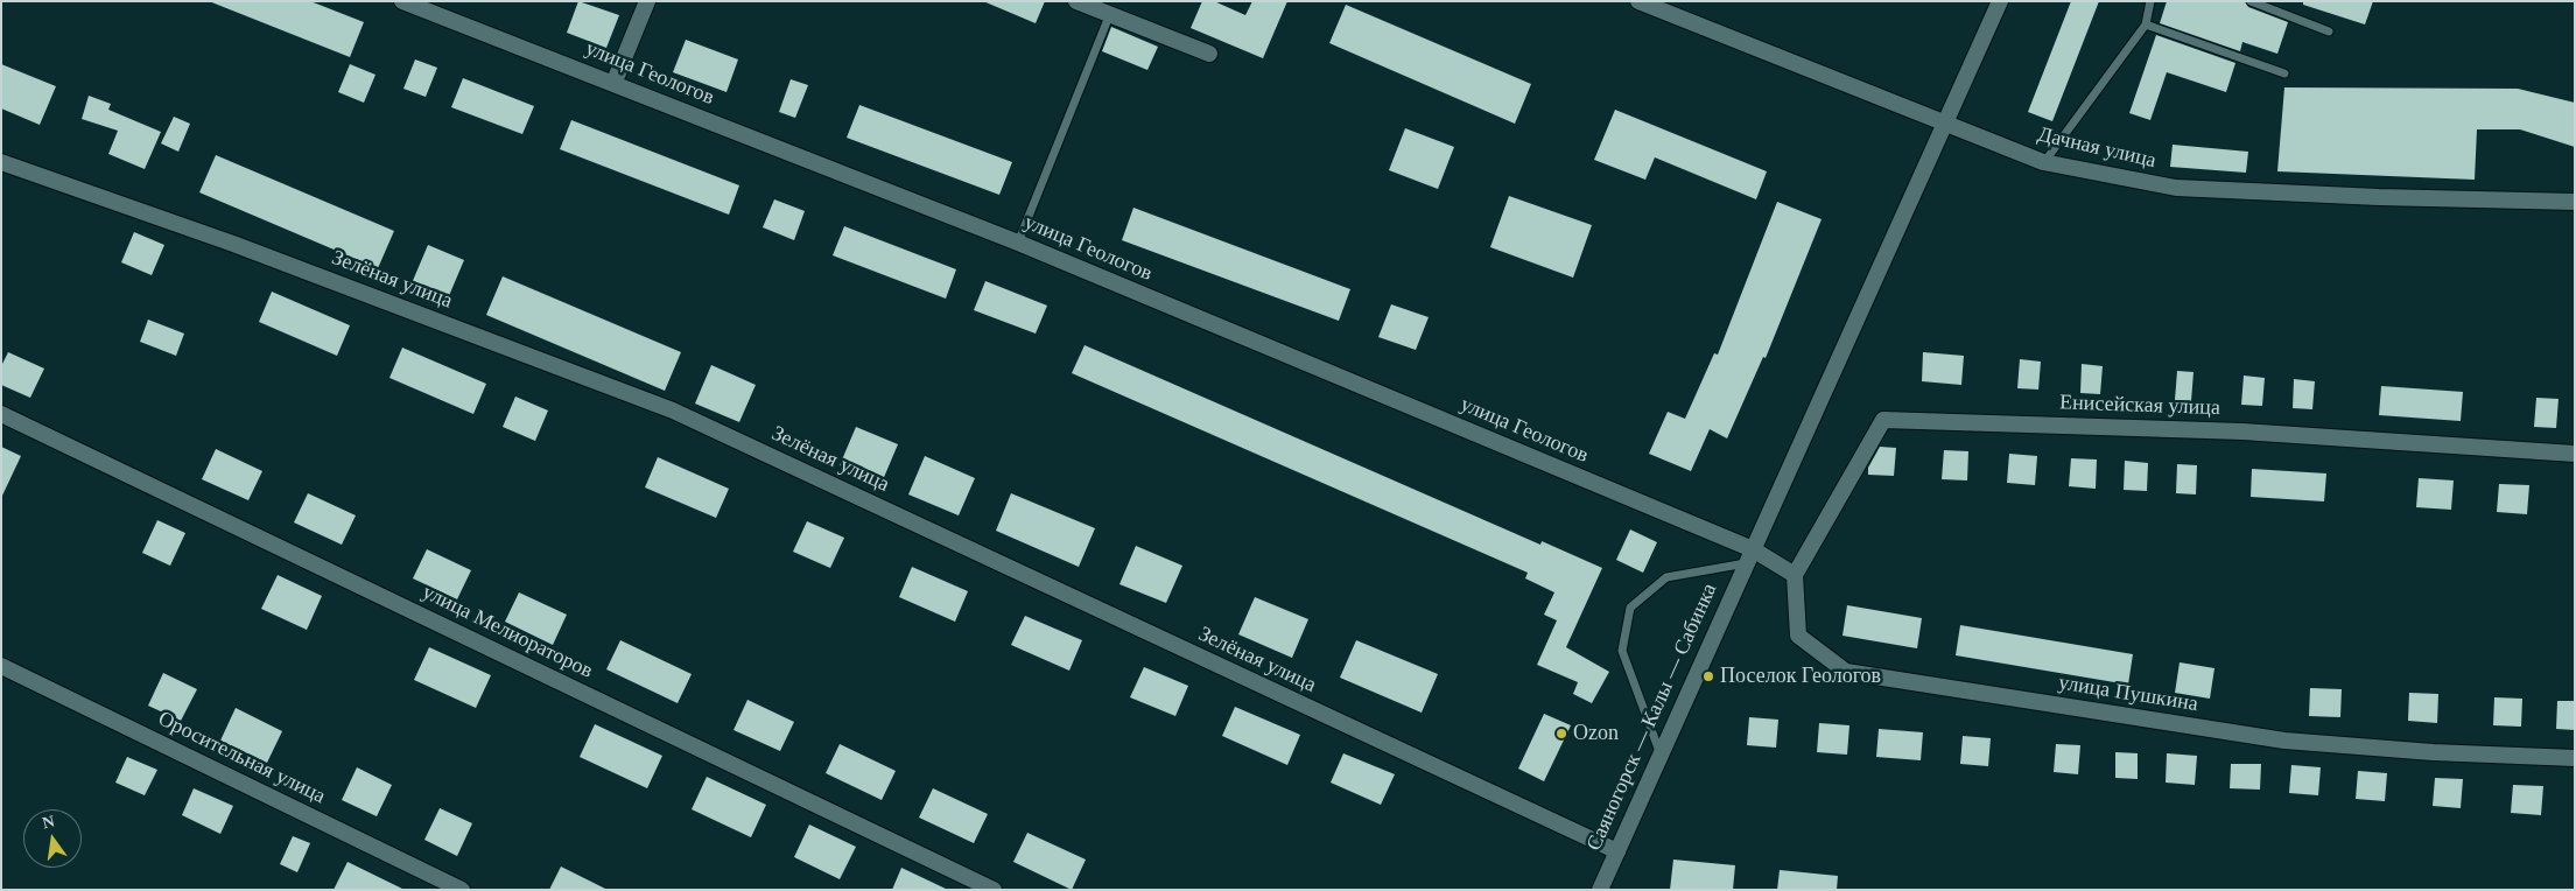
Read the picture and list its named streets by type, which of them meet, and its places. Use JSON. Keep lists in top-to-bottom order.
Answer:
{
  "streets": {
    "street": [
      "улица Геологов",
      "Дачная улица",
      "Зелёная улица",
      "Енисейская улица",
      "улица Мелиораторов",
      "улица Пушкина",
      "Саяногорск — Калы — Сабинка",
      "Оросительная улица"
    ]
  },
  "crossings": [
    ["улица Геологов", "Саяногорск — Калы — Сабинка"],
    ["Дачная улица", "Саяногорск — Калы — Сабинка"],
    ["Зелёная улица", "Саяногорск — Калы — Сабинка"],
    ["Енисейская улица", "улица Пушкина"]
  ],
  "places": ["Поселок Геологов", "Ozon"],
  "north": "top"
}
